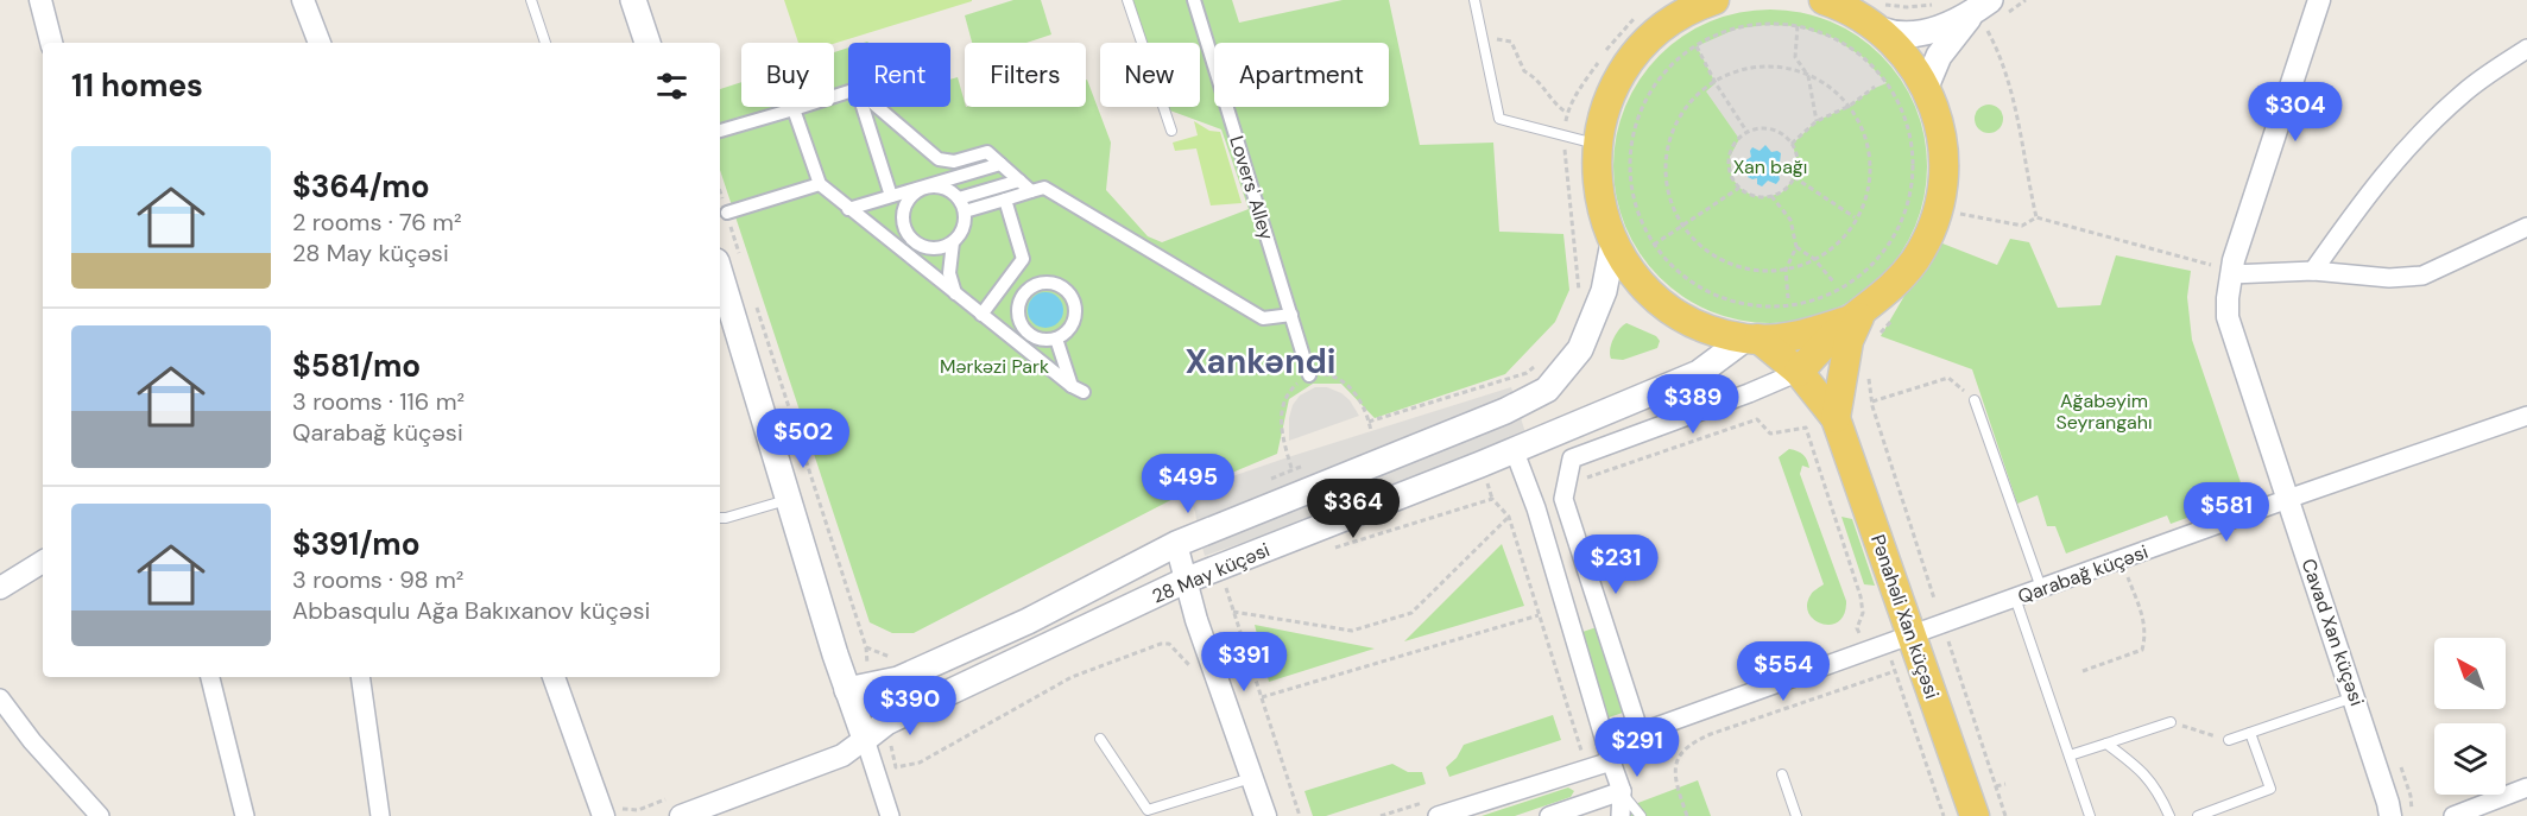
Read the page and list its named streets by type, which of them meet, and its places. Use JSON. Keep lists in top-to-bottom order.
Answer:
{
  "streets": {
    "main road": ["28 May küçəsi", "Pənahəli Xan küçəsi"],
    "street": ["Lovers' Alley", "Qarabağ küçəsi", "Cavad Xan küçəsi"]
  },
  "crossings": [
    ["Qarabağ küçəsi", "Pənahəli Xan küçəsi"],
    ["Qarabağ küçəsi", "Cavad Xan küçəsi"]
  ],
  "districts": ["Xankəndi"],
  "parks": ["Xan bağı", "Mərkəzi Park", "Ağabəyim Seyrangahı"],
  "north": "top left",
  "page": {
    "chip": [
      "Buy",
      "Rent",
      "Filters",
      "New",
      "Apartment"
    ],
    "heading": "11 homes",
    "price": [
      "$304",
      "$389",
      "$502",
      "$495",
      "$364",
      "$581",
      "$231",
      "$391",
      "$554",
      "$390",
      "$291"
    ],
    "list": [
      {
        "name": "$364/mo",
        "note": "2 rooms · 76 m² · 28 May küçəsi"
      },
      {
        "name": "$581/mo",
        "note": "3 rooms · 116 m² · Qarabağ küçəsi"
      },
      {
        "name": "$391/mo",
        "note": "3 rooms · 98 m² · Abbasqulu Ağa Bakıxanov küçəsi"
      }
    ]
  }
}
